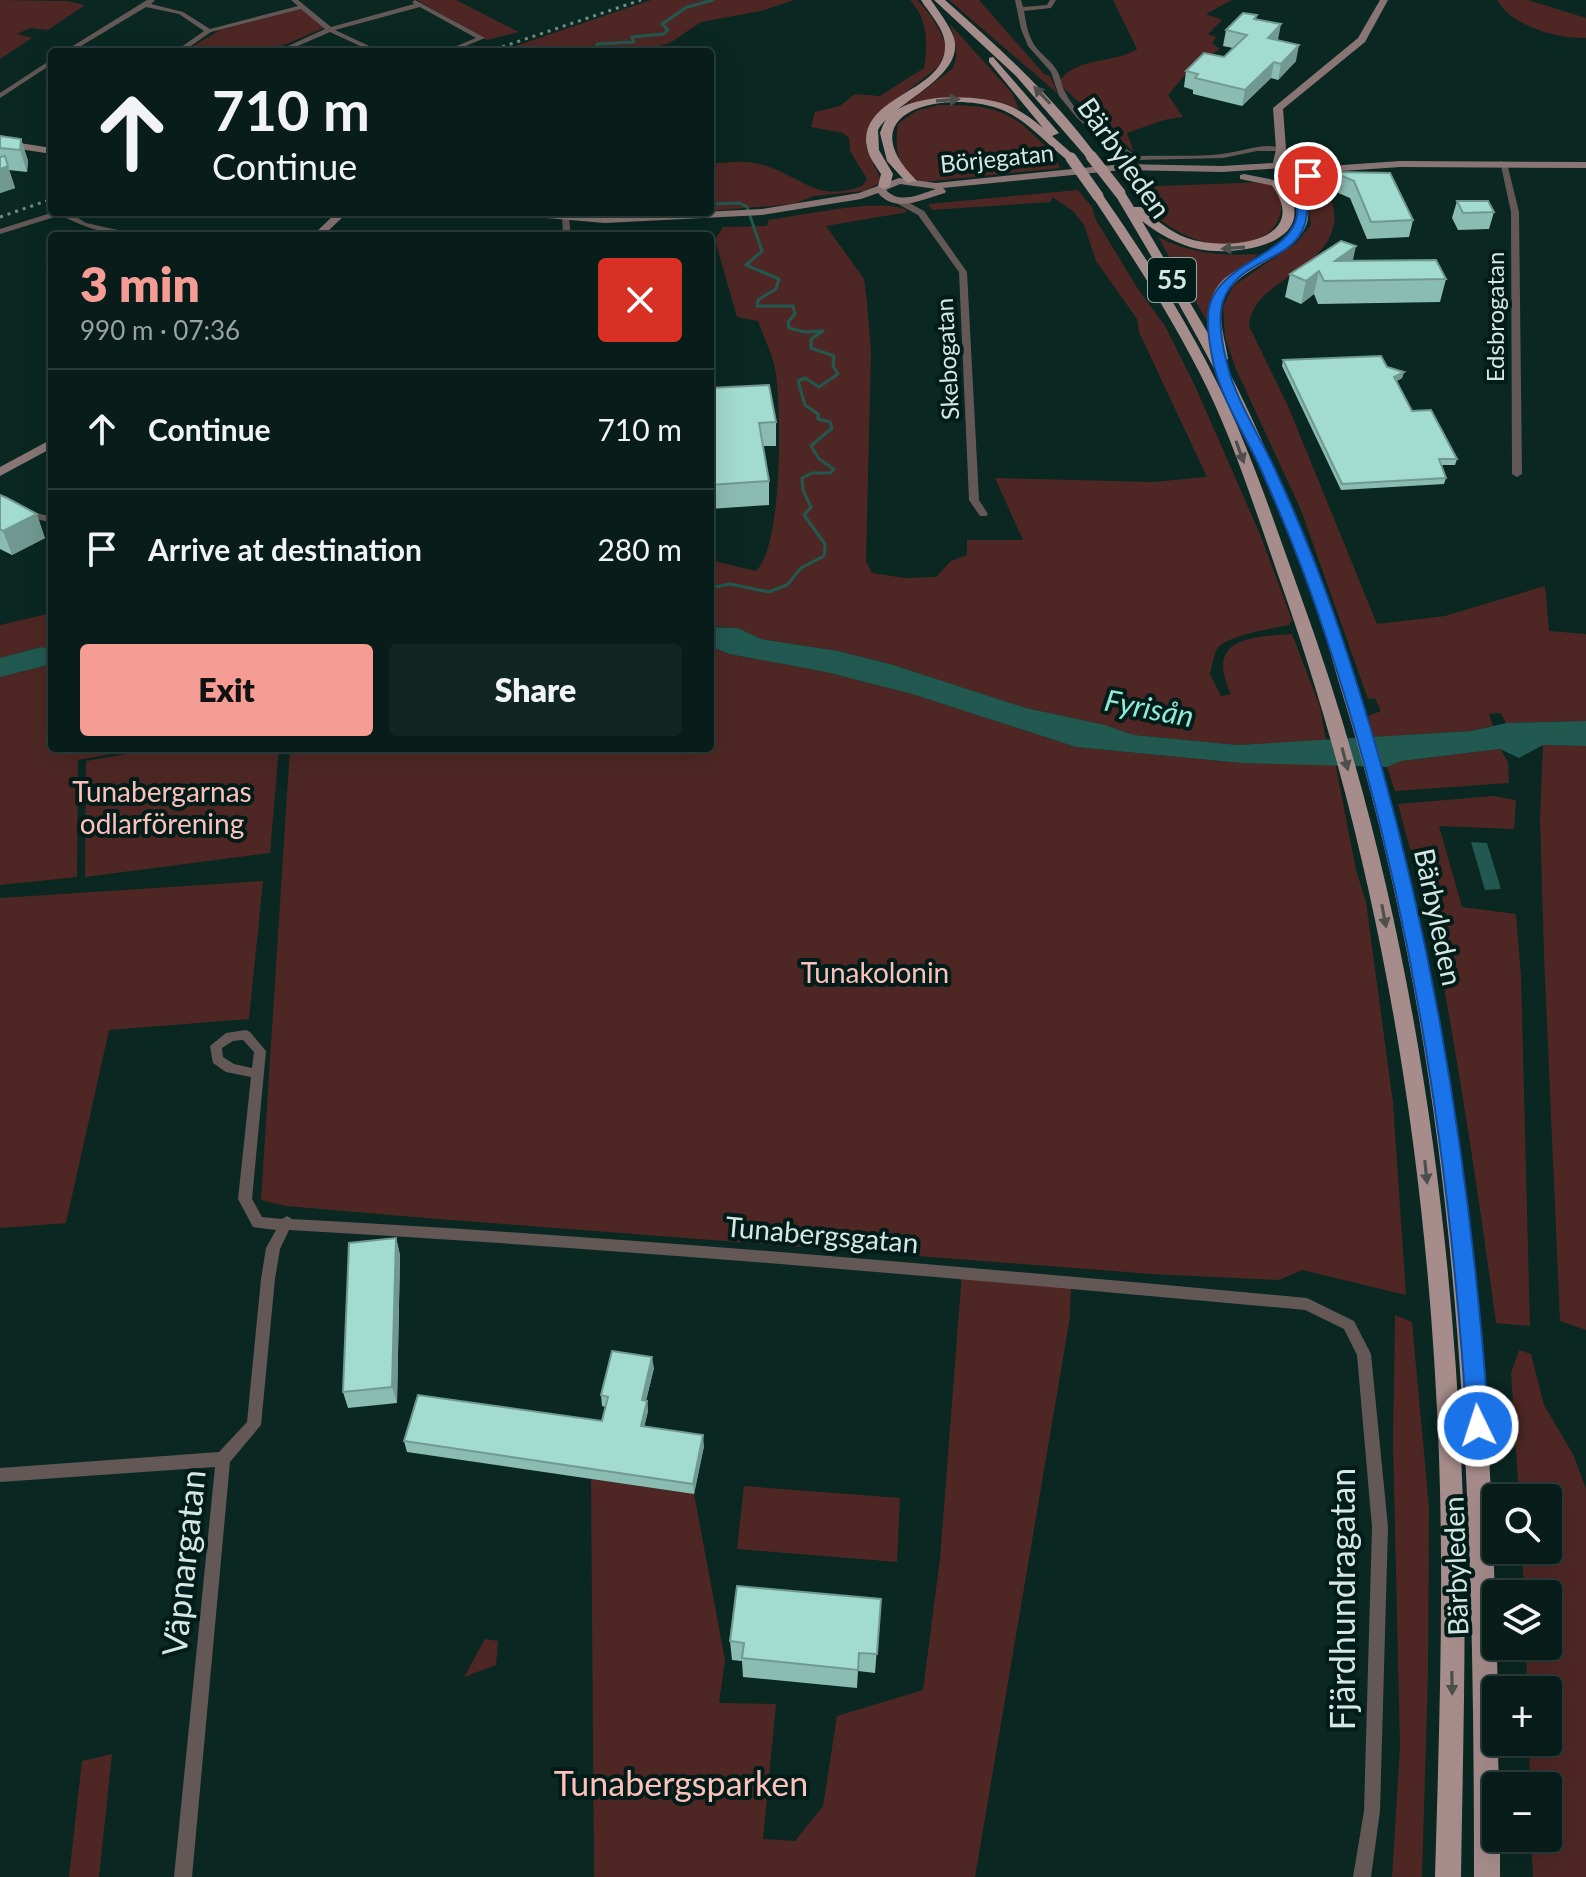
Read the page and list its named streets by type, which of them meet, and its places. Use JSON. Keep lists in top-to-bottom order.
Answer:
{
  "streets": {
    "main road": ["Bärbyleden", "Börjegatan", "55"],
    "street": [
      "Edsbrogatan",
      "Skebogatan",
      "Tunabergsgatan",
      "Väpnargatan",
      "Fjärdhundragatan"
    ]
  },
  "crossings": [
    ["Börjegatan", "Skebogatan"],
    ["Tunabergsgatan", "Väpnargatan"],
    ["Tunabergsgatan", "Fjärdhundragatan"]
  ],
  "water": ["Fyrisån"],
  "parks": ["Tunabergarnas odlarförening", "Tunakolonin", "Tunabergsparken"],
  "page": {
    "turn": ["710 m", "Continue"],
    "heading": ["3 min", "990 m · 07:36"],
    "list": [
      {
        "name": "Continue",
        "value": "710 m"
      },
      {
        "name": "Arrive at destination",
        "value": "280 m"
      }
    ],
    "buttons": ["Exit", "Share"],
    "map_buttons": ["+", "−"]
  }
}
